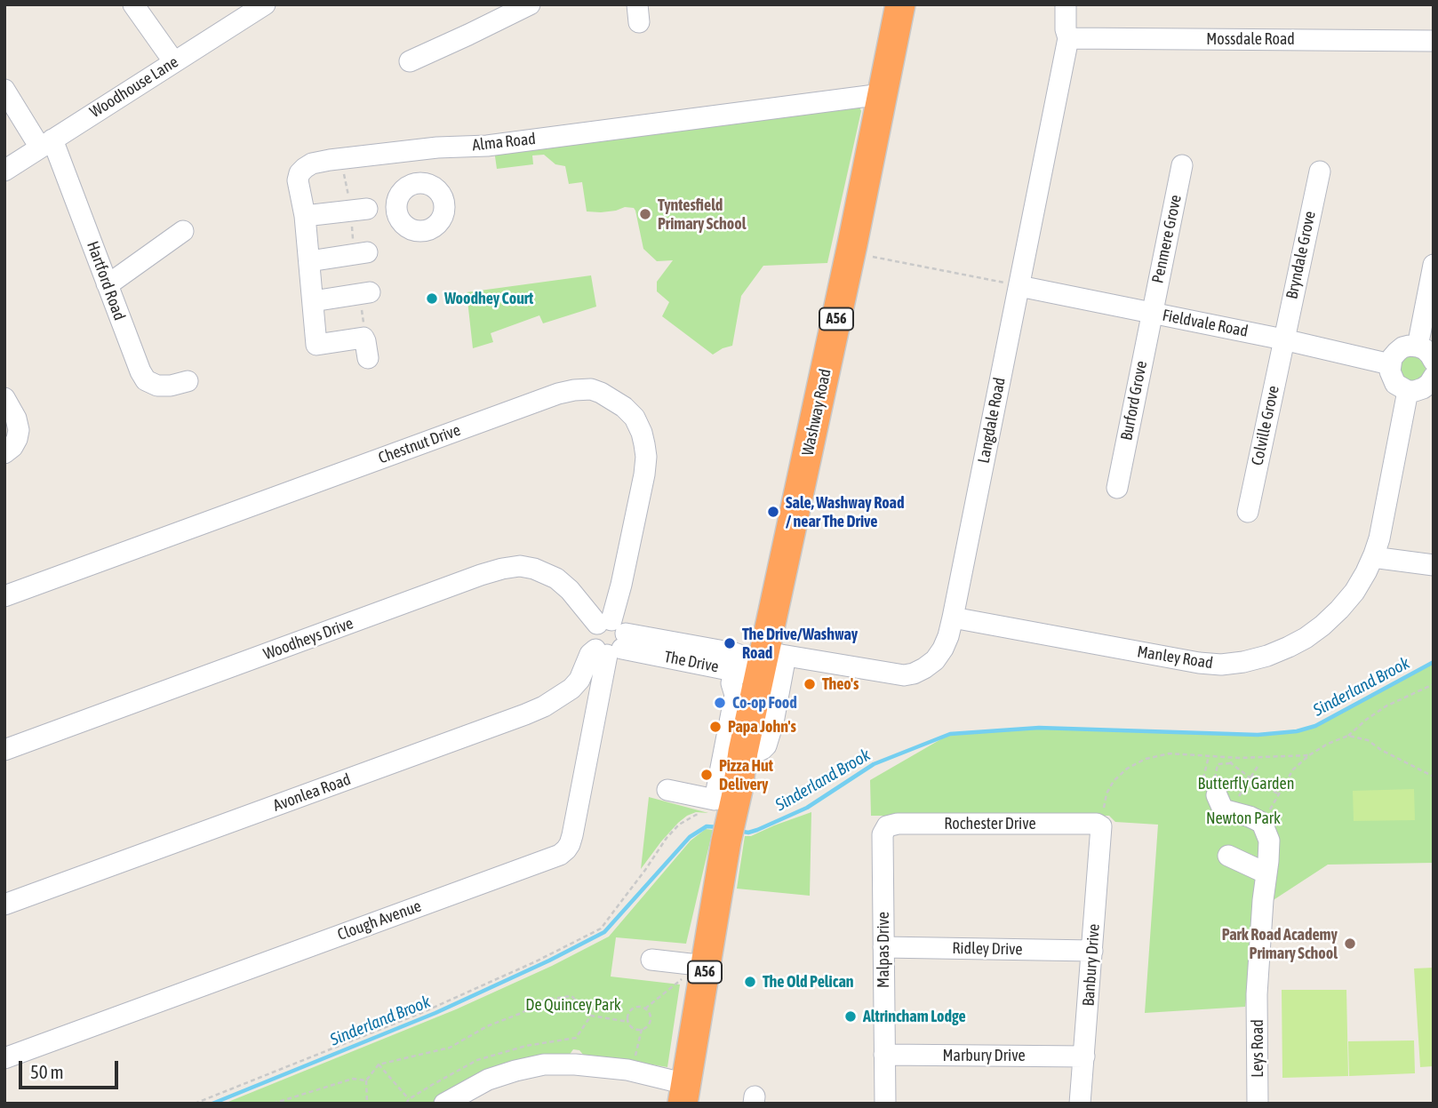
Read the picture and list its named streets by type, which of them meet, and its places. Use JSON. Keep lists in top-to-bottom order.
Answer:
{
  "streets": {
    "highway": ["A56", "Washway Road"],
    "street": [
      "Mossdale Road",
      "Woodhouse Lane",
      "Alma Road",
      "Penmere Grove",
      "Bryndale Grove",
      "Hartford Road",
      "Fieldvale Road",
      "Burford Grove",
      "Langdale Road",
      "Colville Grove",
      "Chestnut Drive",
      "Woodheys Drive",
      "Manley Road",
      "The Drive",
      "Avonlea Road",
      "Rochester Drive",
      "Clough Avenue",
      "Ridley Drive",
      "Malpas Drive",
      "Banbury Drive",
      "Leys Road",
      "Marbury Drive"
    ]
  },
  "crossings": [
    ["Mossdale Road", "Langdale Road"],
    ["Woodhouse Lane", "Hartford Road"],
    ["Alma Road", "Washway Road"],
    ["Penmere Grove", "Fieldvale Road"],
    ["Penmere Grove", "Burford Grove"],
    ["Bryndale Grove", "Fieldvale Road"],
    ["Bryndale Grove", "Colville Grove"],
    ["A56", "Washway Road"],
    ["Fieldvale Road", "Burford Grove"],
    ["Fieldvale Road", "Langdale Road"],
    ["Fieldvale Road", "Colville Grove"],
    ["Washway Road", "Langdale Road"],
    ["Washway Road", "The Drive"],
    ["Langdale Road", "Manley Road"],
    ["Langdale Road", "The Drive"],
    ["Chestnut Drive", "Woodheys Drive"],
    ["Chestnut Drive", "The Drive"],
    ["Chestnut Drive", "Avonlea Road"],
    ["Chestnut Drive", "Clough Avenue"],
    ["Woodheys Drive", "The Drive"],
    ["Woodheys Drive", "Avonlea Road"],
    ["Woodheys Drive", "Clough Avenue"],
    ["The Drive", "Avonlea Road"],
    ["The Drive", "Clough Avenue"],
    ["Avonlea Road", "Clough Avenue"],
    ["Rochester Drive", "Malpas Drive"],
    ["Rochester Drive", "Banbury Drive"],
    ["Ridley Drive", "Malpas Drive"],
    ["Ridley Drive", "Banbury Drive"],
    ["Malpas Drive", "Marbury Drive"],
    ["Banbury Drive", "Marbury Drive"]
  ],
  "water": ["Sinderland Brook"],
  "parks": ["Butterfly Garden", "Newton Park", "De Quincey Park"],
  "places": [
    "Tyntesfield Primary School",
    "Woodhey Court",
    "Sale, Washway Road / near The Drive",
    "The Drive/Washway Road",
    "Theo's",
    "Co-op Food",
    "Papa John's",
    "Pizza Hut Delivery",
    "Park Road Academy Primary School",
    "The Old Pelican",
    "Altrincham Lodge"
  ],
  "scale_bar": "50 m"
}
